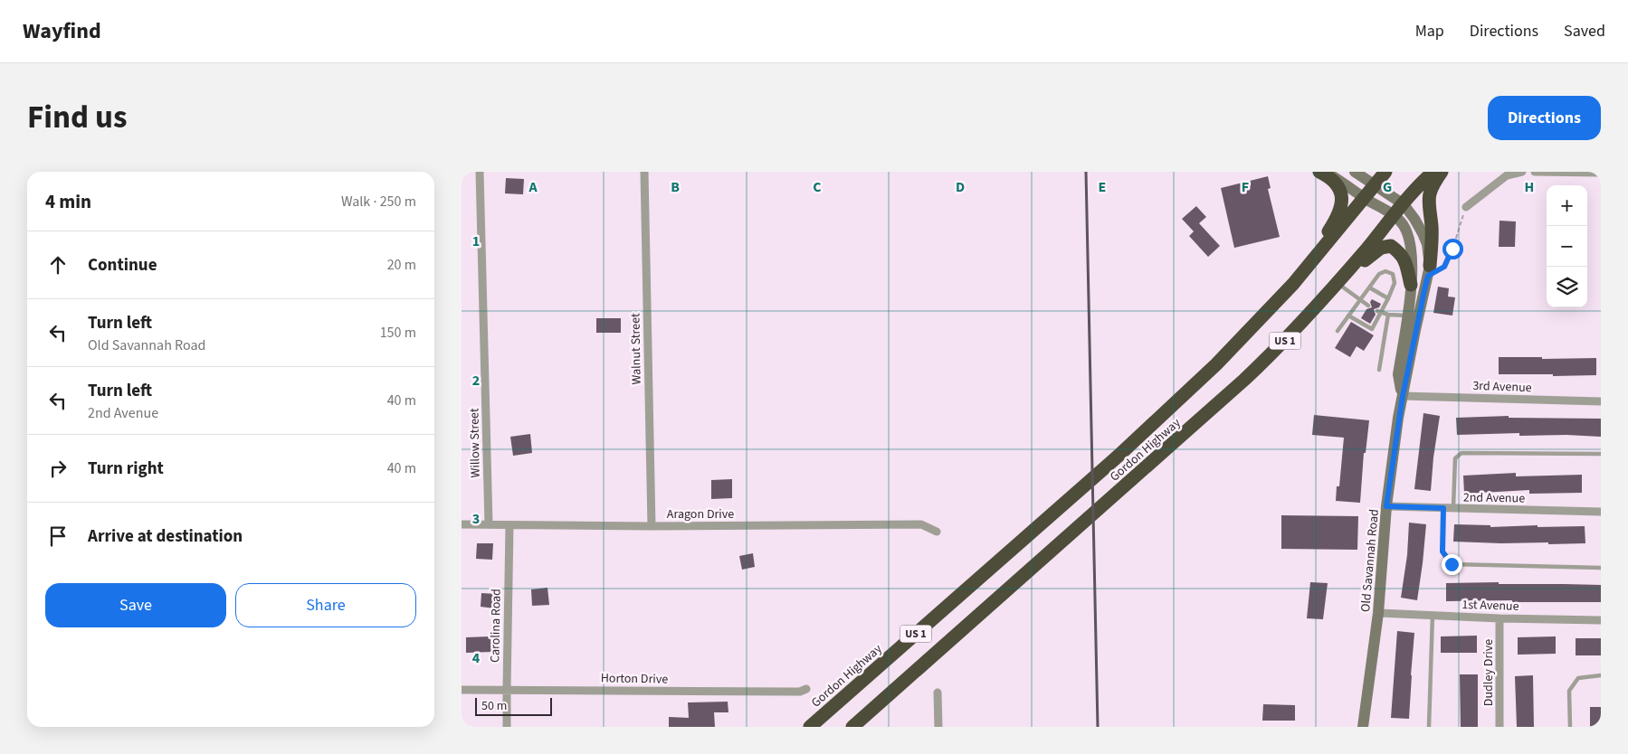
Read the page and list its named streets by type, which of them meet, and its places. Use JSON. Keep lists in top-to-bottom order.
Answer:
{
  "streets": {
    "highway": ["US 1", "Gordon Highway"],
    "street": [
      "Walnut Street",
      "3rd Avenue",
      "Willow Street",
      "2nd Avenue",
      "Aragon Drive",
      "Old Savannah Road",
      "1st Avenue",
      "Carolina Road",
      "Dudley Drive",
      "Horton Drive"
    ]
  },
  "crossings": [
    ["Walnut Street", "Aragon Drive"],
    ["3rd Avenue", "Old Savannah Road"],
    ["Willow Street", "Aragon Drive"],
    ["Gordon Highway", "Old Savannah Road"],
    ["2nd Avenue", "Old Savannah Road"],
    ["Aragon Drive", "Carolina Road"],
    ["Old Savannah Road", "1st Avenue"],
    ["1st Avenue", "Dudley Drive"],
    ["Carolina Road", "Horton Drive"]
  ],
  "scale_bar": "50 m",
  "page": {
    "header": "Wayfind",
    "nav": ["Map", "Directions", "Saved"],
    "title": "Find us",
    "buttons": [
      "Directions",
      ["Save", "Share"]
    ],
    "heading": ["4 min", "Walk · 250 m"],
    "map_buttons": ["+", "−"],
    "list": [
      ["Continue", "20 m"],
      ["Turn left", "Old Savannah Road", "150 m"],
      ["Turn left", "2nd Avenue", "40 m"],
      ["Turn right", "40 m"],
      "Arrive at destination"
    ],
    "scale": "50 m"
  },
  "grid": {
    "columns": [
      "A",
      "B",
      "C",
      "D",
      "E",
      "F",
      "G",
      "H"
    ],
    "rows": [
      "1",
      "2",
      "3",
      "4"
    ]
  }
}
